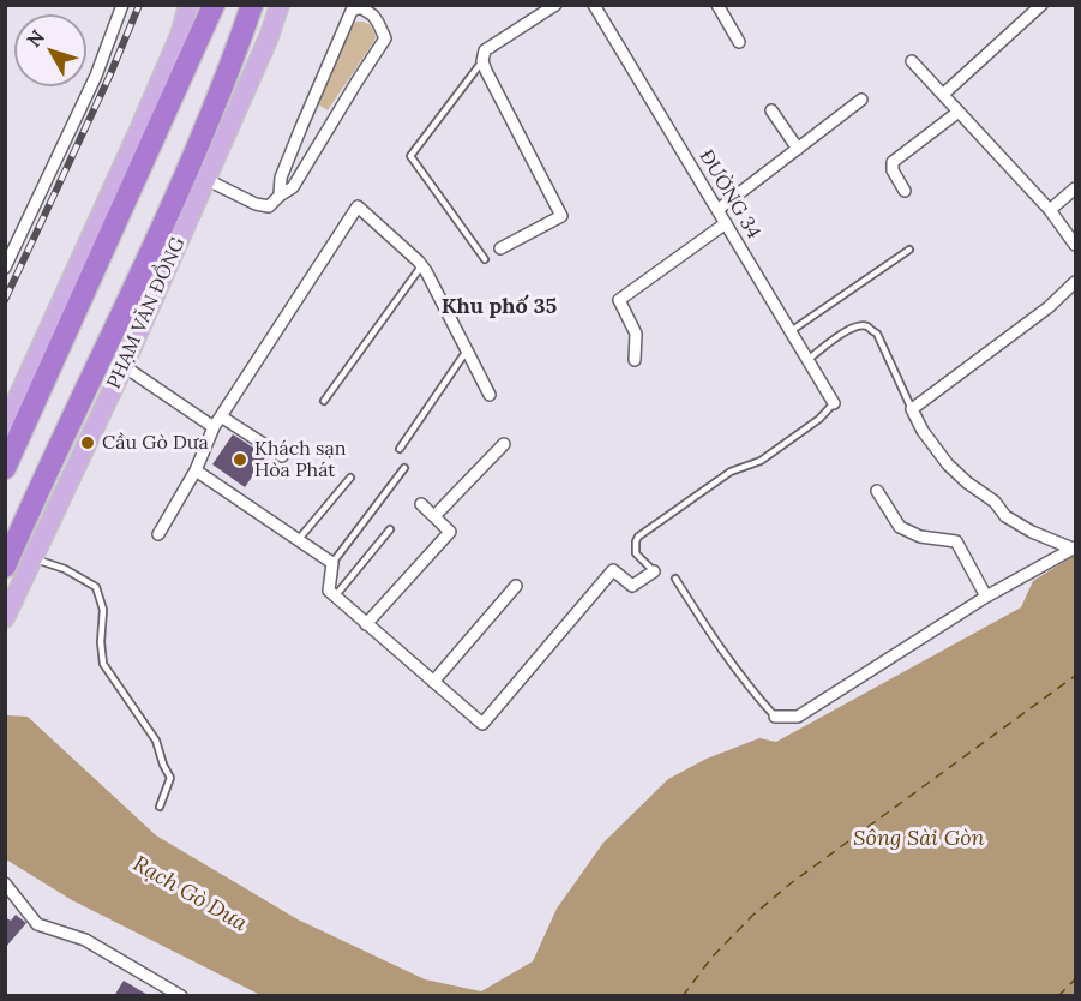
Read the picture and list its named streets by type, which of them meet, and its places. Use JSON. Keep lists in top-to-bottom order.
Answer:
{
  "streets": {
    "highway": ["PHẠM VĂN ĐỒNG"],
    "street": ["ĐƯỜNG 34"]
  },
  "districts": ["Khu phố 35"],
  "water": ["Sông Sài Gòn", "Rạch Gò Dưa"],
  "places": ["Cầu Gò Dưa", "Khách sạn Hòa Phát"],
  "north": "top left"
}
